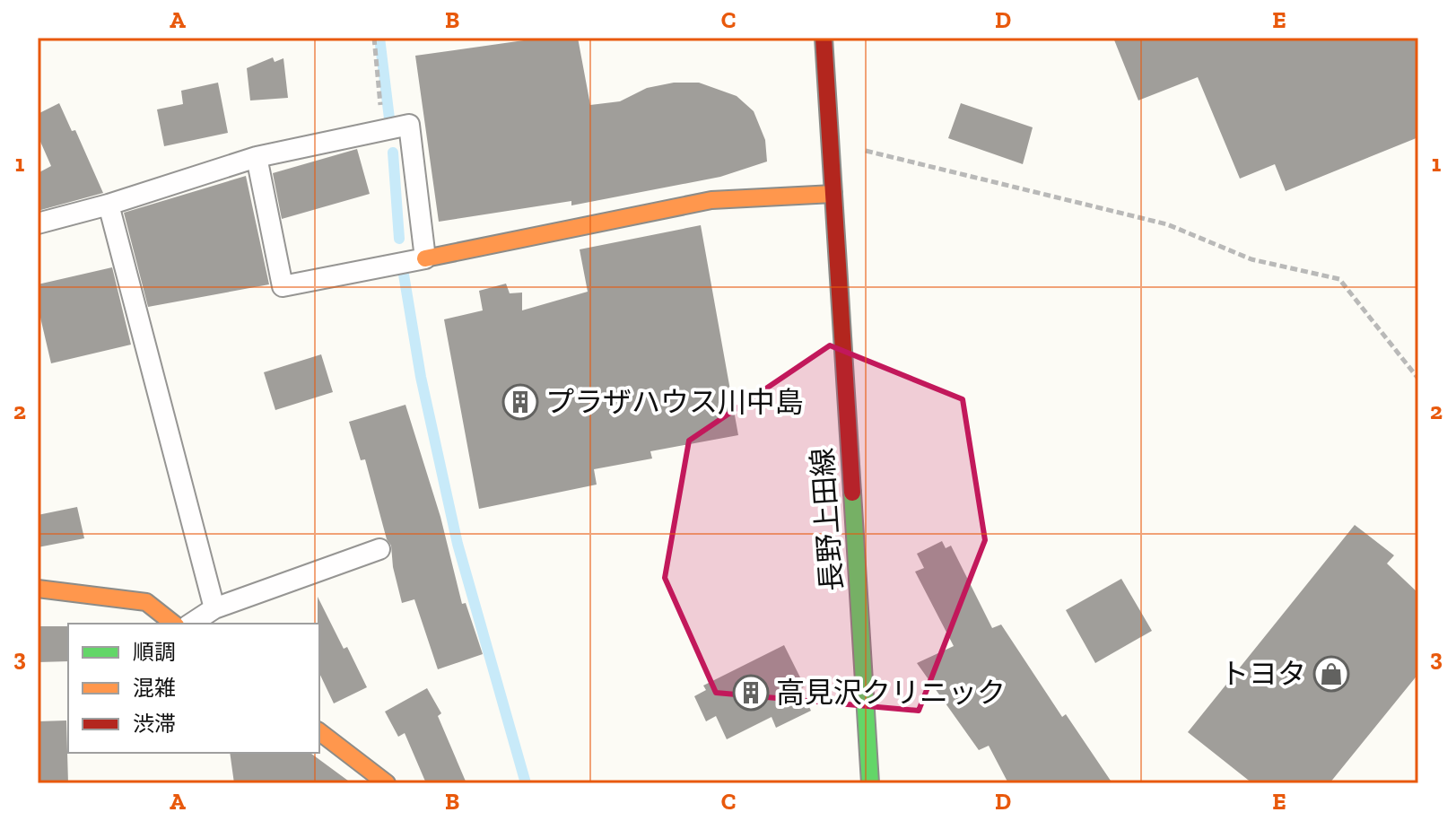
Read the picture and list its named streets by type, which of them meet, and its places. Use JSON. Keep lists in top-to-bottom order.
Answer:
{
  "streets": {
    "main road": ["長野上田線"]
  },
  "places": {
    "building": ["プラザハウス川中島", "高見沢クリニック"],
    "shop": ["トヨタ"]
  },
  "legend": ["順調", "混雑", "渋滞"],
  "grid": {
    "columns": [
      "A",
      "B",
      "C",
      "D",
      "E"
    ],
    "rows": ["1", "2", "3"]
  }
}
